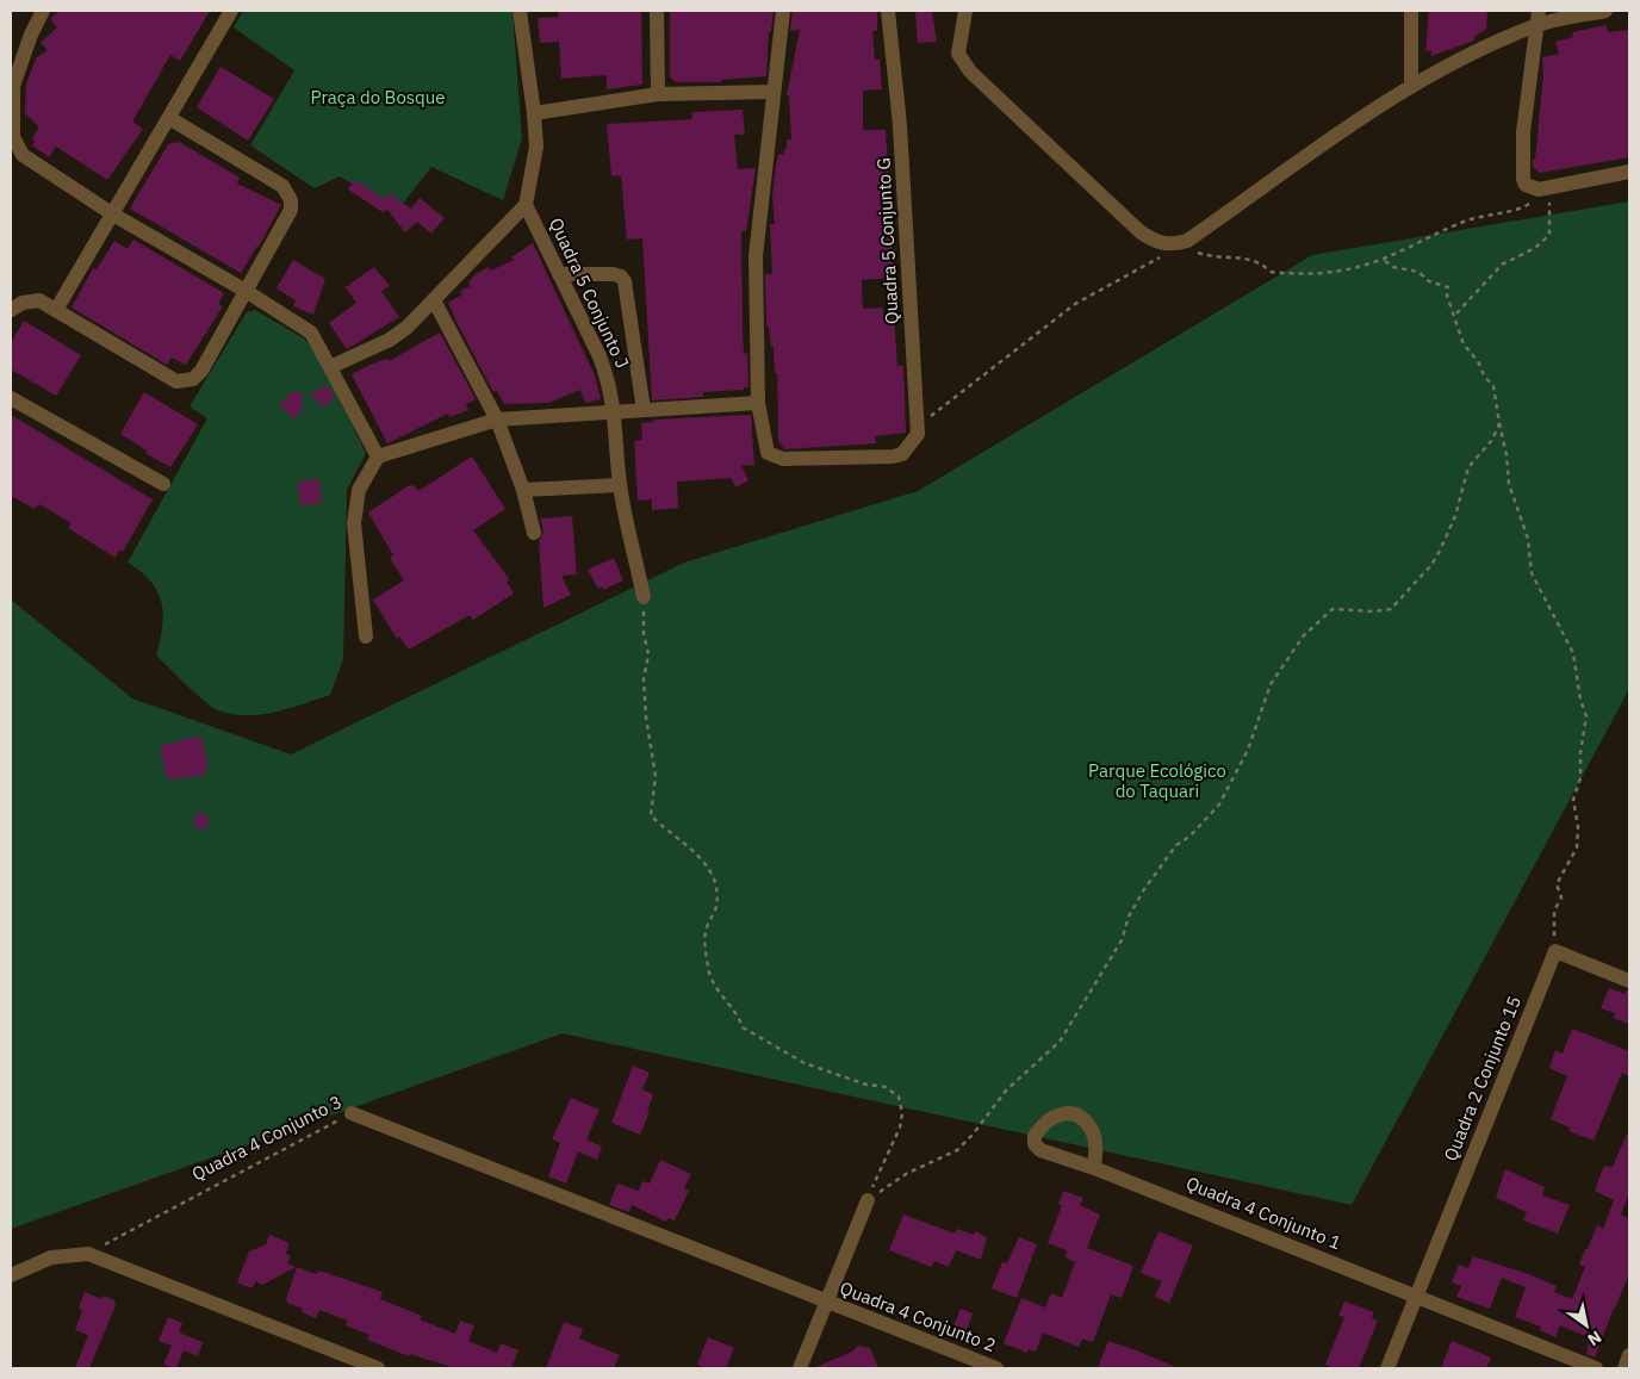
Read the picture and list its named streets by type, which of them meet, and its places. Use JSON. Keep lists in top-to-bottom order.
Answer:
{
  "streets": {
    "street": [
      "Quadra 5 Conjunto G",
      "Quadra 5 Conjunto J",
      "Quadra 2 Conjunto 15",
      "Quadra 4 Conjunto 3",
      "Quadra 4 Conjunto 1",
      "Quadra 4 Conjunto 2"
    ]
  },
  "crossings": [
    ["Quadra 2 Conjunto 15", "Quadra 4 Conjunto 1"],
    ["Quadra 4 Conjunto 3", "Quadra 4 Conjunto 2"]
  ],
  "parks": ["Praça do Bosque", "Parque Ecológico do Taquari"],
  "north": "bottom right"
}
